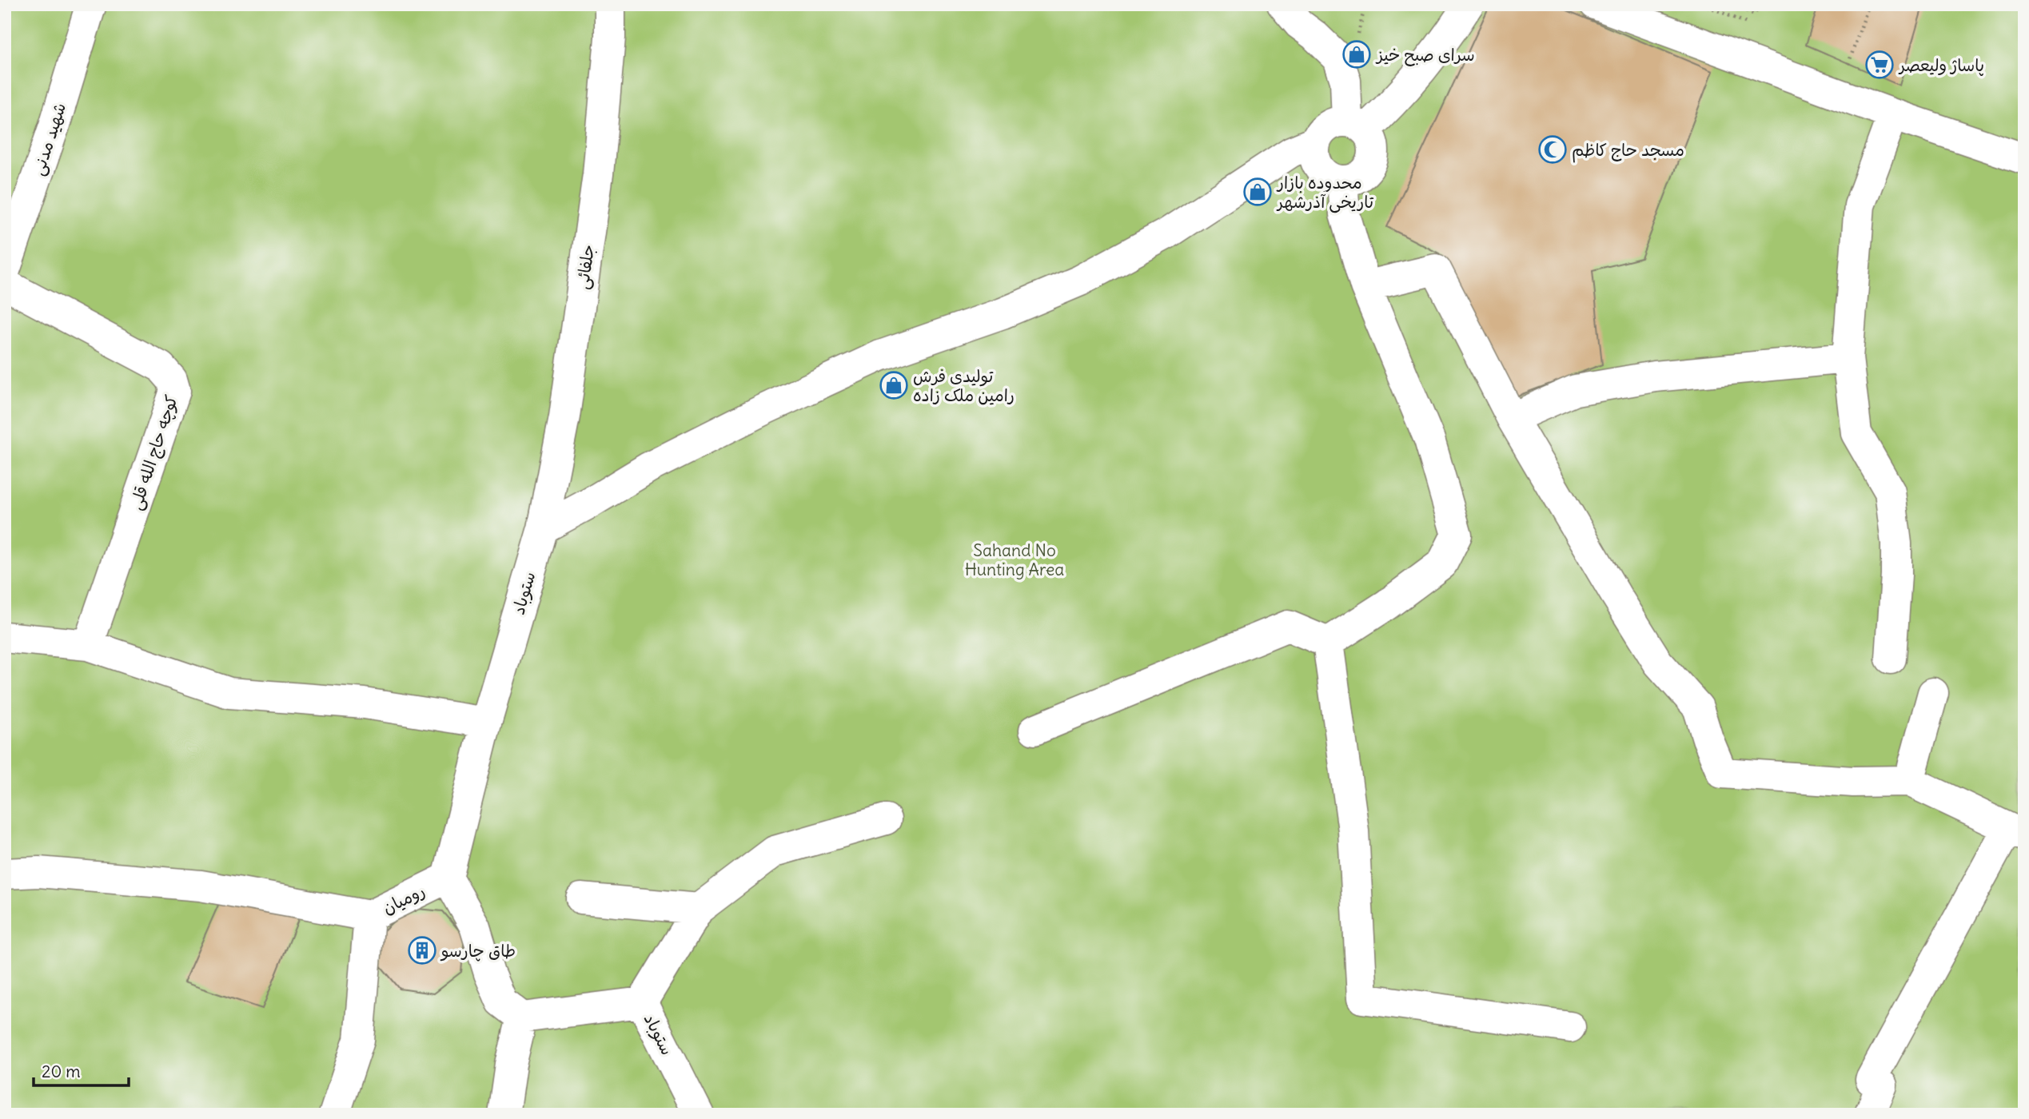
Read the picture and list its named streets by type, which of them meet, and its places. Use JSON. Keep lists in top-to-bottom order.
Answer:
{
  "streets": {
    "street": [
      "شهید مدنی",
      "جلفائی",
      "کوچه حاج الله قلی",
      "ستوباد",
      "رومیان"
    ]
  },
  "crossings": [
    ["جلفائی", "ستوباد"]
  ],
  "parks": ["Sahand No Hunting Area"],
  "places": {
    "shop": ["سرای صبح خیز", "محدوده بازار تاریخی آذرشهر", "تولیدی فرش رامین ملک زاده"],
    "supermarket": ["پاساژ ولیعصر"],
    "mosque": ["مسجد حاج کاظم"],
    "building": ["طاق چارسو"]
  },
  "scale_bar": "20 m"
}
